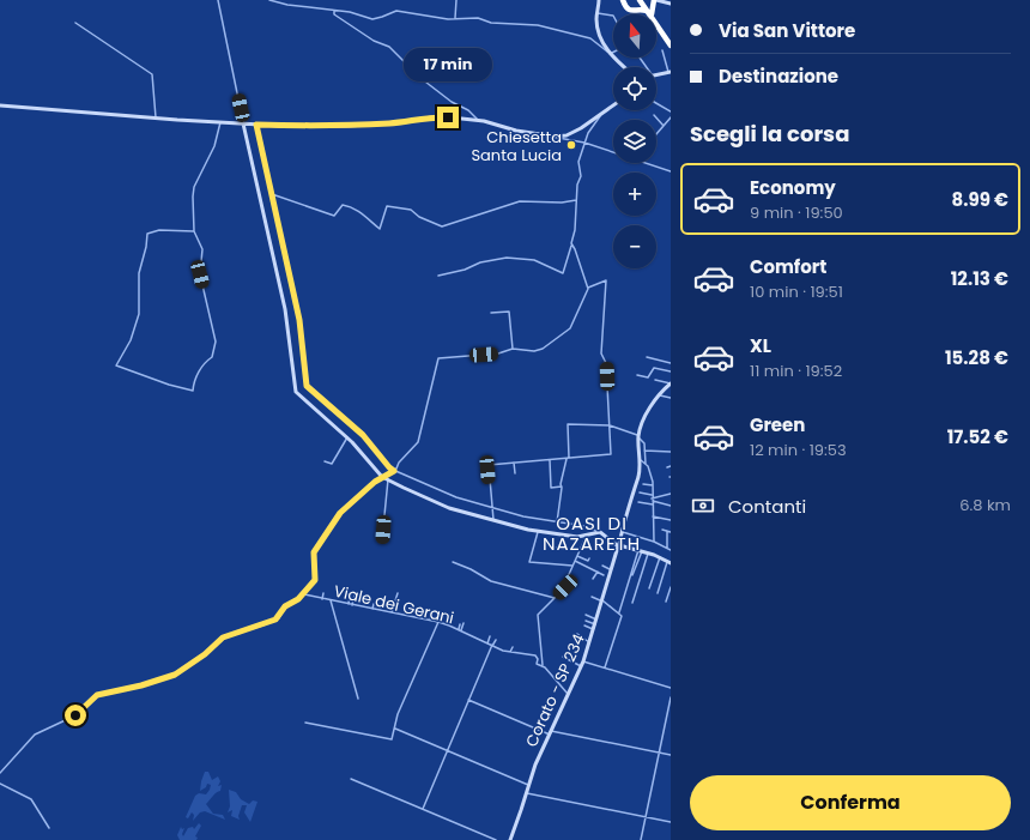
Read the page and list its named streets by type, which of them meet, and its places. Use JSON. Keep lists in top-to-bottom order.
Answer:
{
  "streets": {
    "main road": ["Corato - SP 234"],
    "street": ["Viale dei Gerani"]
  },
  "crossings": [
    ["Viale dei Gerani", "Corato - SP 234"]
  ],
  "districts": ["OASI DI NAZARETH"],
  "places": ["Chiesetta Santa Lucia"],
  "north": "top",
  "page": {
    "banner": ["Via San Vittore", "Destinazione"],
    "map_buttons": ["+", "−"],
    "bubble": "17 min",
    "heading": "Scegli la corsa",
    "list": [
      {
        "name": "Economy",
        "note": "9 min · 19:50",
        "value": "8.99 €"
      },
      {
        "name": "Comfort",
        "note": "10 min · 19:51",
        "value": "12.13 €"
      },
      {
        "name": "XL",
        "note": "11 min · 19:52",
        "value": "15.28 €"
      },
      {
        "name": "Green",
        "note": "12 min · 19:53",
        "value": "17.52 €"
      }
    ],
    "pay": ["Contanti", "6.8 km"],
    "buttons": "Conferma"
  }
}
